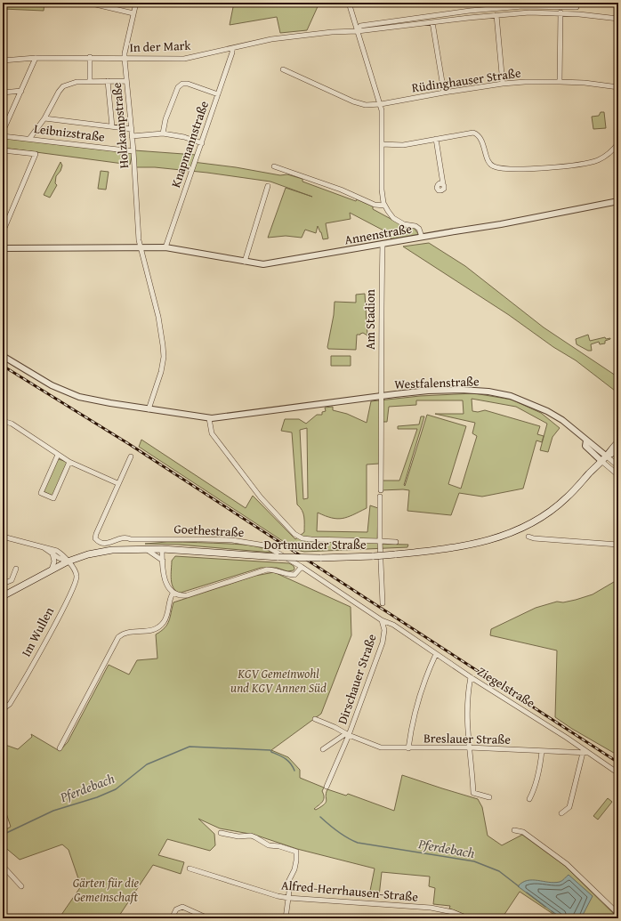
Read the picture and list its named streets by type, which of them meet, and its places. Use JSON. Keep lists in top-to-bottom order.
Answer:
{
  "streets": {
    "main road": ["Dortmunder Straße"],
    "street": [
      "In der Mark",
      "Rüdinghauser Straße",
      "Holzkampstraße",
      "Leibnizstraße",
      "Knapmannstraße",
      "Annenstraße",
      "Am Stadion",
      "Westfalenstraße",
      "Goethestraße",
      "Im Wullen",
      "Dirschauer Straße",
      "Ziegelstraße",
      "Breslauer Straße",
      "Alfred-Herrhausen-Straße"
    ]
  },
  "crossings": [
    ["In der Mark", "Holzkampstraße"],
    ["In der Mark", "Knapmannstraße"],
    ["Holzkampstraße", "Leibnizstraße"],
    ["Holzkampstraße", "Annenstraße"],
    ["Holzkampstraße", "Westfalenstraße"],
    ["Knapmannstraße", "Annenstraße"],
    ["Annenstraße", "Am Stadion"],
    ["Am Stadion", "Westfalenstraße"],
    ["Westfalenstraße", "Dortmunder Straße"],
    ["Goethestraße", "Dortmunder Straße"],
    ["Goethestraße", "Dirschauer Straße"],
    ["Dortmunder Straße", "Im Wullen"],
    ["Dirschauer Straße", "Ziegelstraße"],
    ["Dirschauer Straße", "Breslauer Straße"],
    ["Ziegelstraße", "Breslauer Straße"]
  ],
  "water": ["Pferdebach"],
  "parks": ["KGV Gemeinwohl und KGV Annen Süd", "Gärten für die Gemeinschaft"]
}
